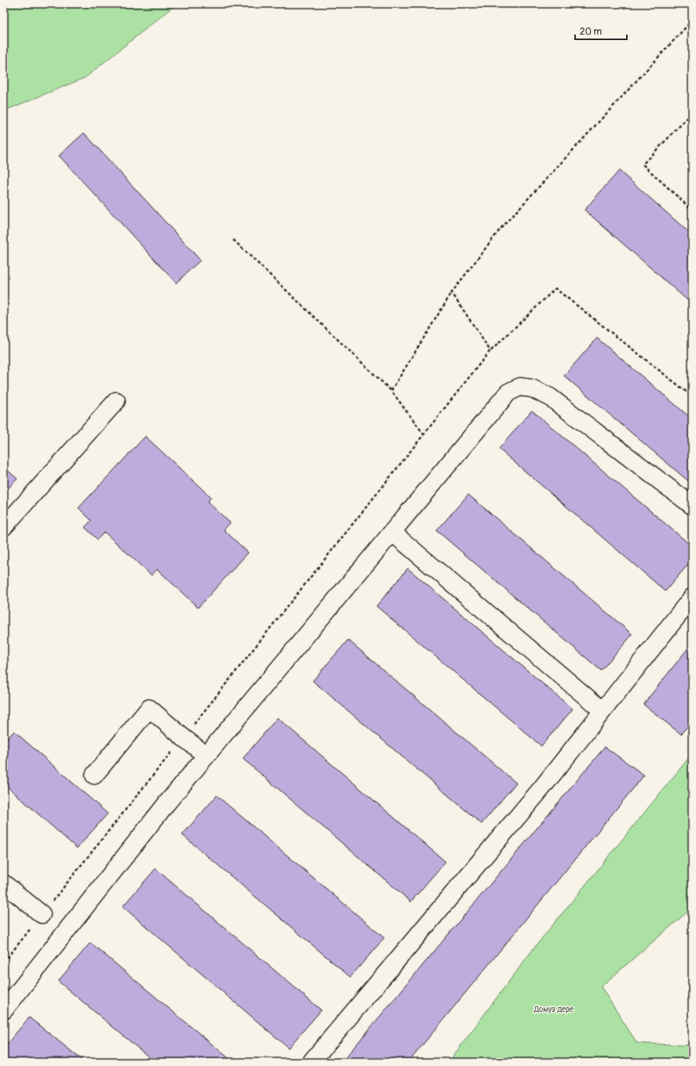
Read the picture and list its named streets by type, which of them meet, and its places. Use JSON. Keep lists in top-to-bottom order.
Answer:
{
  "parks": ["Домуз дере"],
  "scale_bar": "20 m"
}
